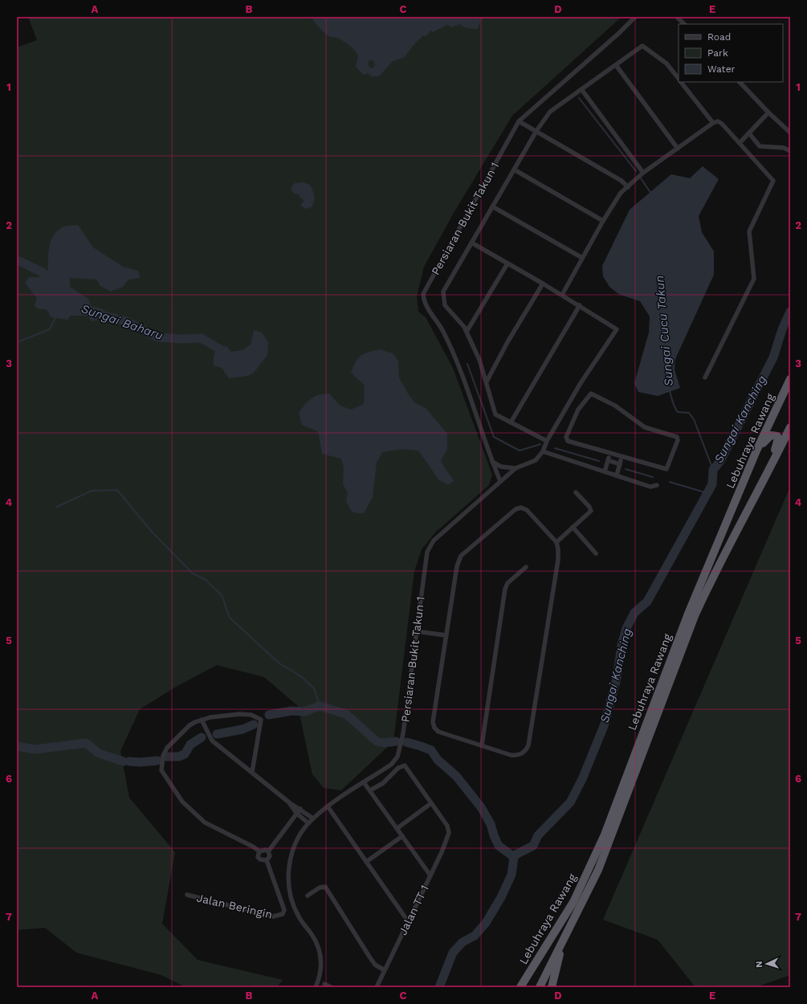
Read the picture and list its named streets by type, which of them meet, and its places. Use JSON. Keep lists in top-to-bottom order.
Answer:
{
  "streets": {
    "highway": ["Lebuhraya Rawang"],
    "street": ["Persiaran Bukit Takun 1", "Jalan Beringin", "Jalan TT 1"]
  },
  "water": ["Sungai Baharu", "Sungai Cucu Takun", "Sungai Kanching"],
  "legend": ["Road", "Park", "Water"],
  "north": "left",
  "grid": {
    "columns": [
      "A",
      "B",
      "C",
      "D",
      "E"
    ],
    "rows": [
      "1",
      "2",
      "3",
      "4",
      "5",
      "6",
      "7"
    ]
  }
}
